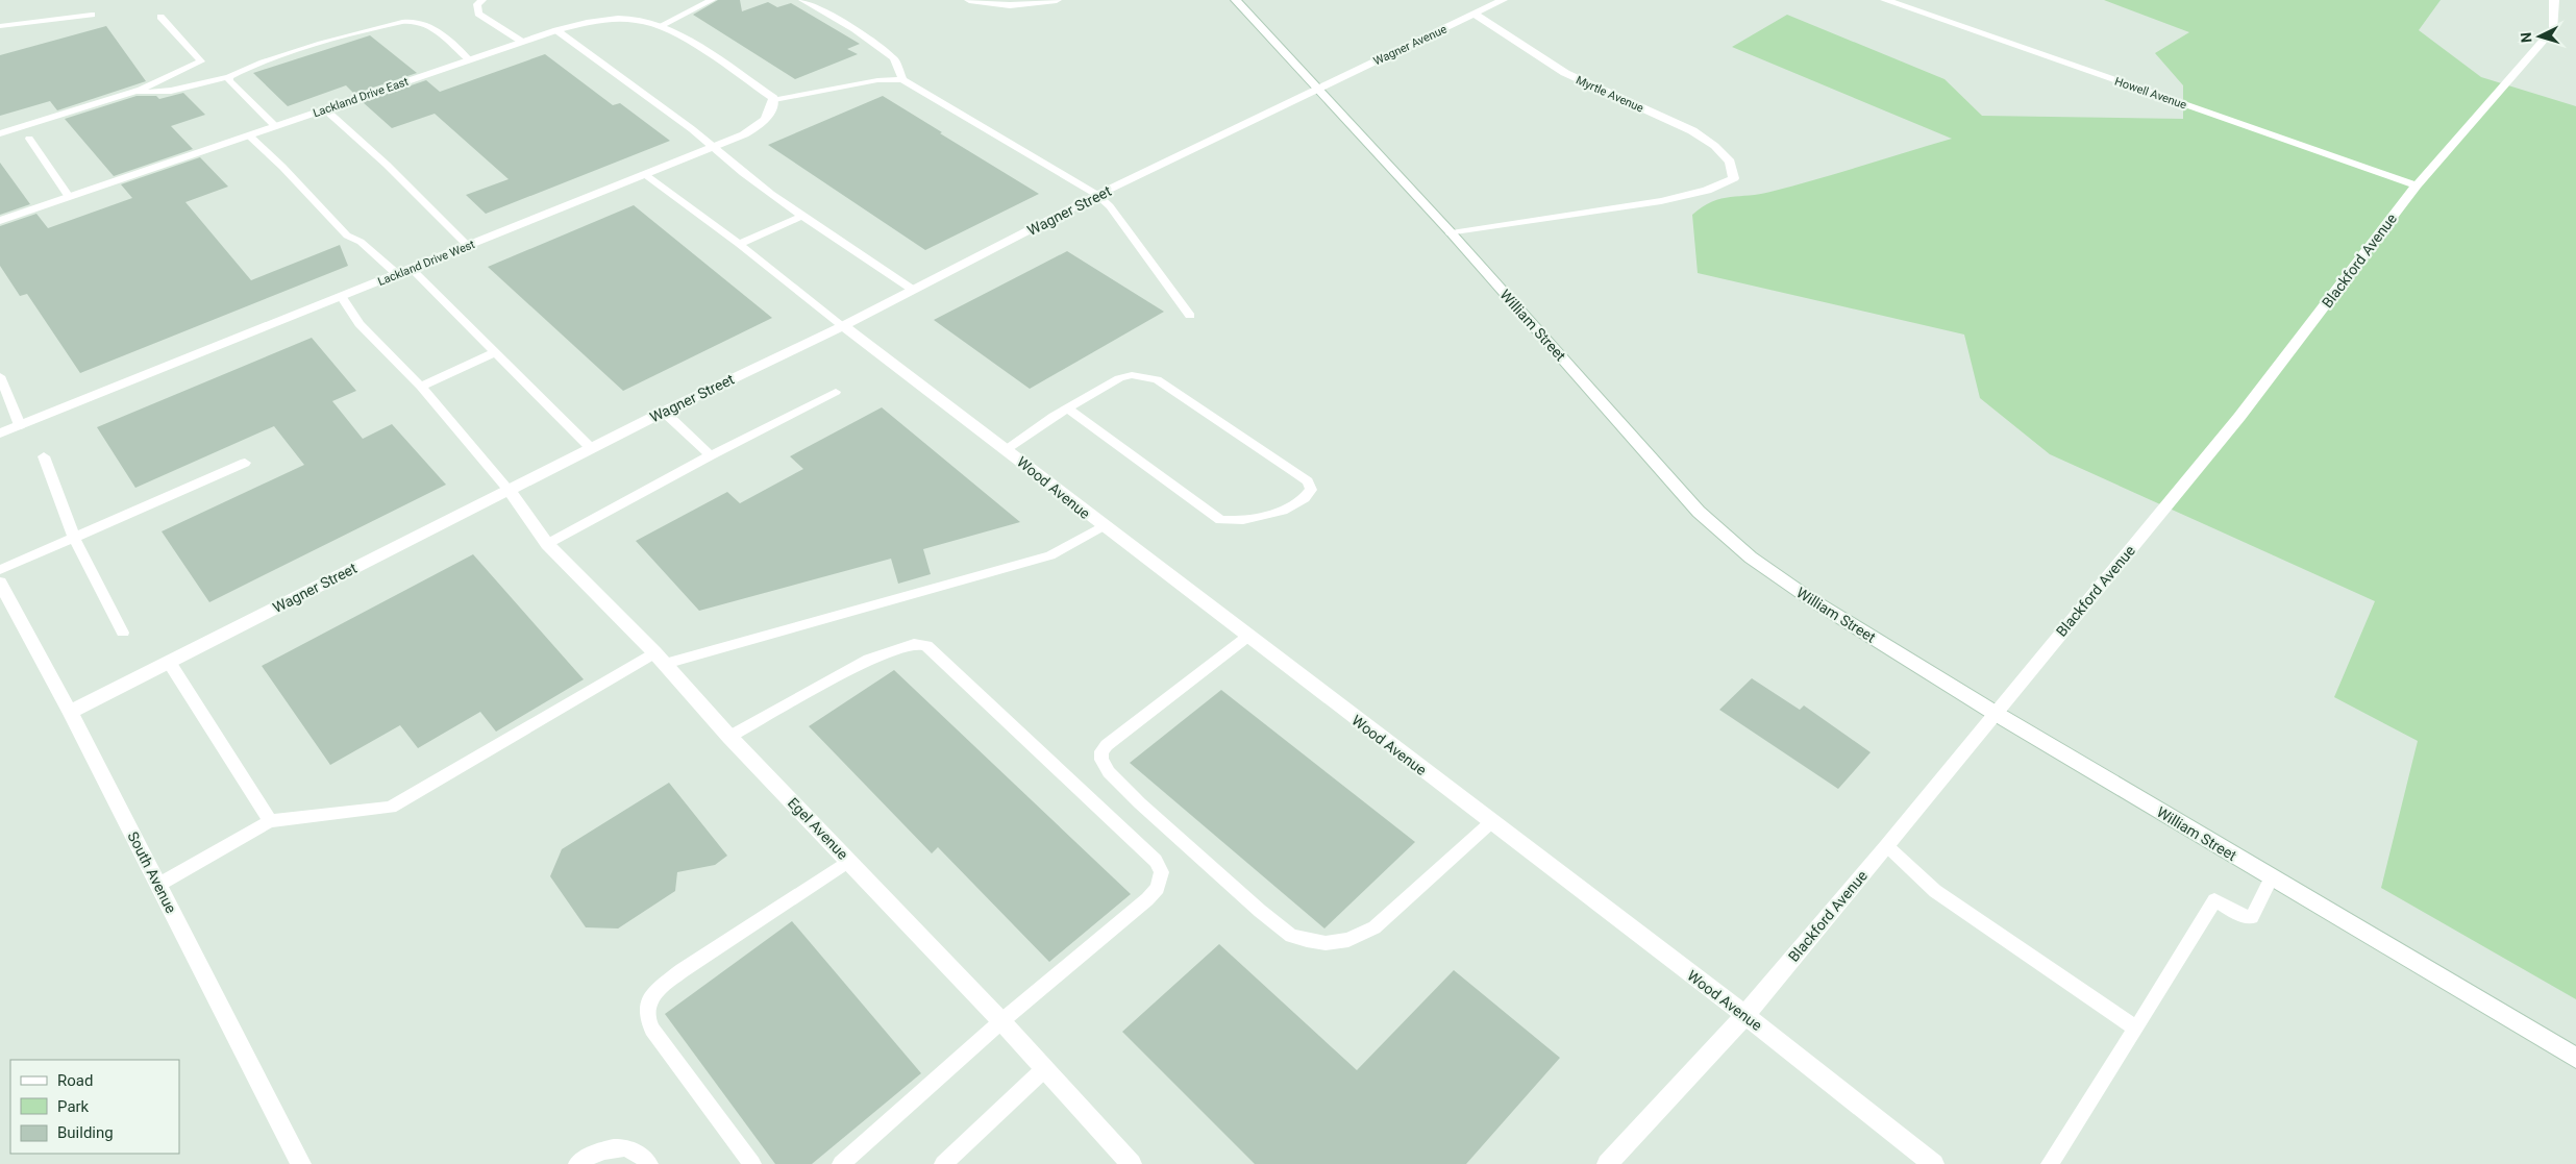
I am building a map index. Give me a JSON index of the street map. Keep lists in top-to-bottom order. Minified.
{"streets":{"street":["Wagner Avenue","Howell Avenue","Myrtle Avenue","Lackland Drive East","Wagner Street","Blackford Avenue","Lackland Drive West","William Street","Wood Avenue","Egel Avenue","South Avenue"]},"crossings":[["Wagner Avenue","Myrtle Avenue"],["Wagner Avenue","Wagner Street"],["Wagner Avenue","William Street"],["Howell Avenue","Blackford Avenue"],["Myrtle Avenue","William Street"],["Lackland Drive East","Lackland Drive West"],["Wagner Street","William Street"],["Wagner Street","Wood Avenue"],["Wagner Street","Egel Avenue"],["Wagner Street","South Avenue"],["Blackford Avenue","William Street"],["Blackford Avenue","Wood Avenue"]],"legend":["Road","Park","Building"],"north":"left"}
